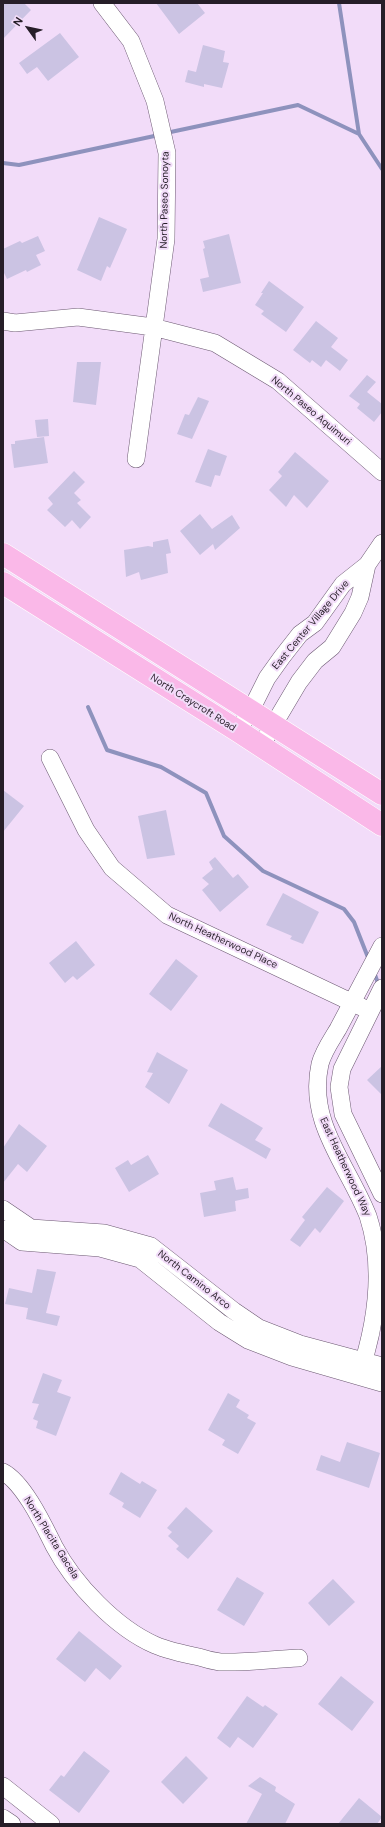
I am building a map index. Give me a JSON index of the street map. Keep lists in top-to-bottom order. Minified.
{"streets":{"main road":["North Craycroft Road"],"street":["North Paseo Sonoyta","North Paseo Aquimuri","East Center Village Drive","North Heatherwood Place","East Heatherwood Way","North Camino Arco","North Placita Gacela"]},"crossings":[["North Paseo Sonoyta","North Paseo Aquimuri"],["East Center Village Drive","North Craycroft Road"],["North Heatherwood Place","East Heatherwood Way"],["East Heatherwood Way","North Camino Arco"]],"north":"top left"}
